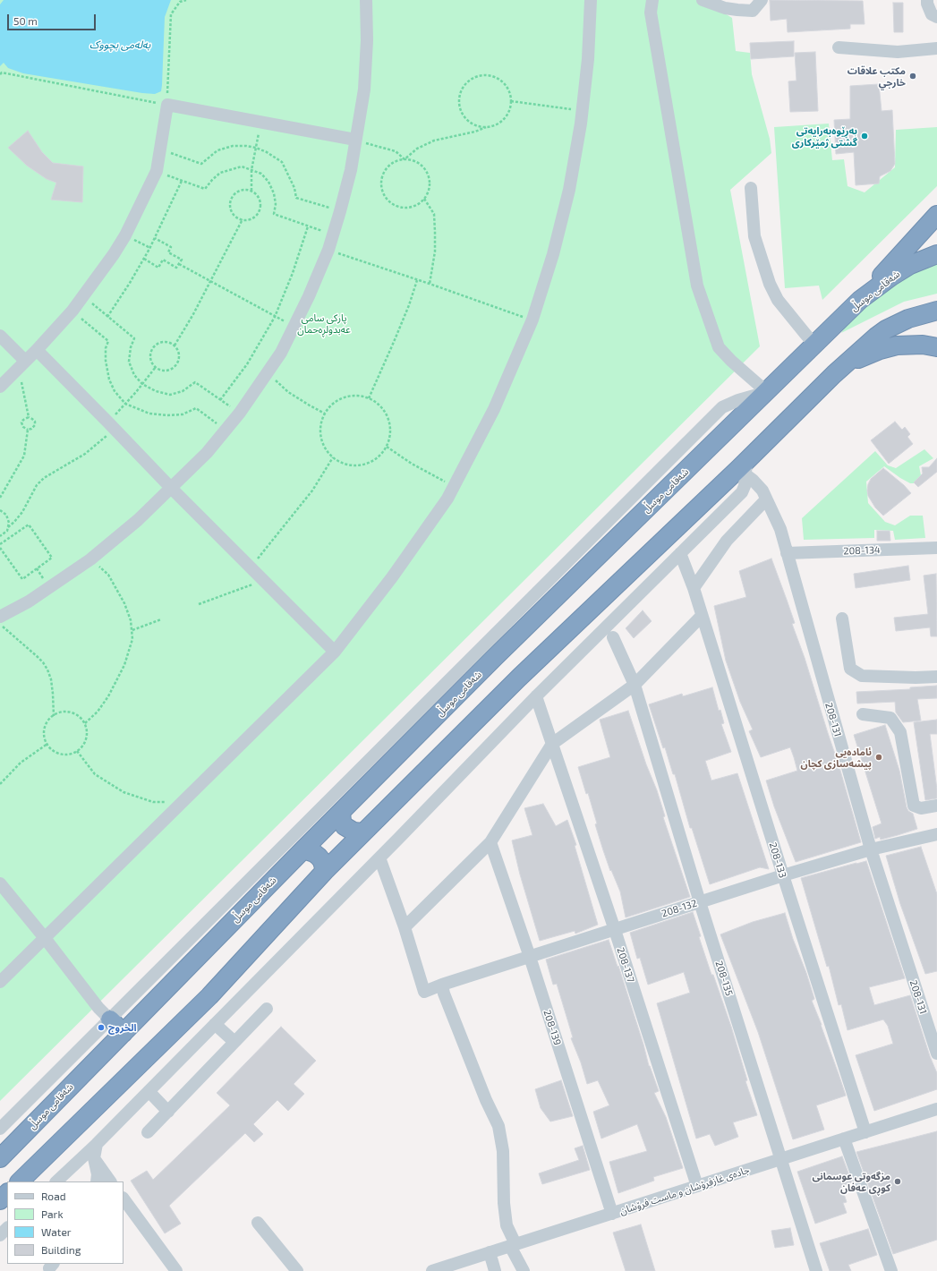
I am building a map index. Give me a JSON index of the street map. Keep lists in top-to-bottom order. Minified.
{"streets":{"highway":["شەقامی موسڵ"],"street":["208-134","208-131","208-133","208-132","208-137","208-135","208-139","جاده‌ی غازفرۆشان و ماست فرۆشان"]},"crossings":[["208-134","208-131"],["208-131","208-132"],["208-133","208-132"],["208-133","جاده‌ی غازفرۆشان و ماست فرۆشان"],["208-132","208-137"],["208-132","208-135"],["208-132","208-139"],["208-137","جاده‌ی غازفرۆشان و ماست فرۆشان"],["208-135","جاده‌ی غازفرۆشان و ماست فرۆشان"],["208-139","جاده‌ی غازفرۆشان و ماست فرۆشان"]],"water":["بەلەمی بچووک"],"parks":["پارکی سامی عەبدولڕەحمان"],"places":["مكتب علاقات خارجي","بەڕێوەبەرایەتی گشتی ژمێركاری","ئامادەیی پیشەسازی کچان","الخروج","مزگەوتی عوسمانی کوڕی عەفان"],"legend":["Road","Park","Water","Building"],"scale_bar":"50 m"}
